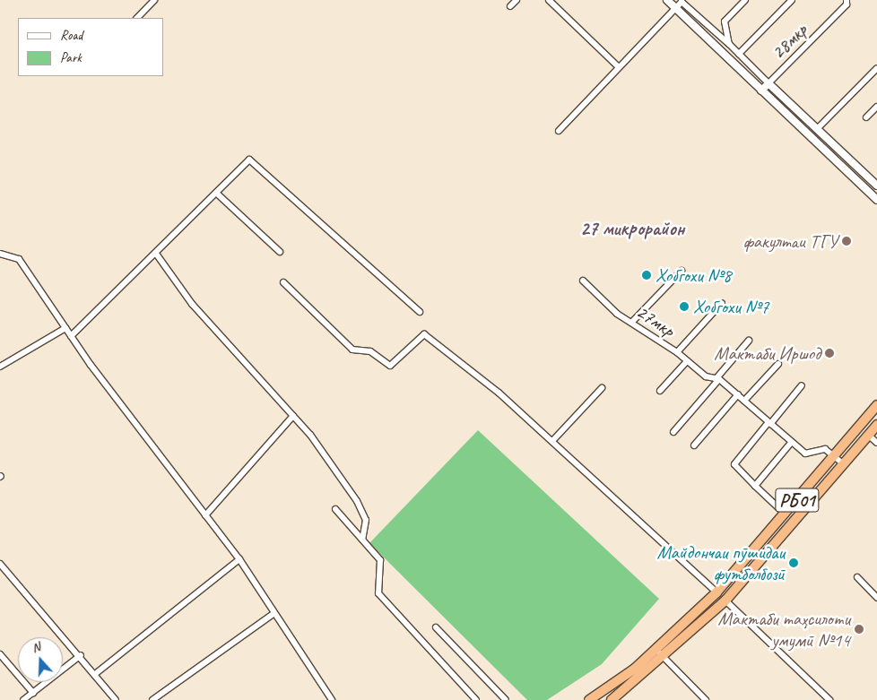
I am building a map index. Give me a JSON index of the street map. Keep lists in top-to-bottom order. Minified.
{"streets":{"highway":["РБ01"],"street":["28мкр","27мкр"]},"crossings":[["27мкр","РБ01"]],"districts":["27 микрорайон"],"places":["факултаи ТГУ","Хобгохи №8","Хобгохи №7","Мактаби Иршод","Майдончаи пӯшидаи футболбозӣ","Мактаби таҳсилоти умумӣ №14"],"legend":["Road","Park"],"north":"top"}
